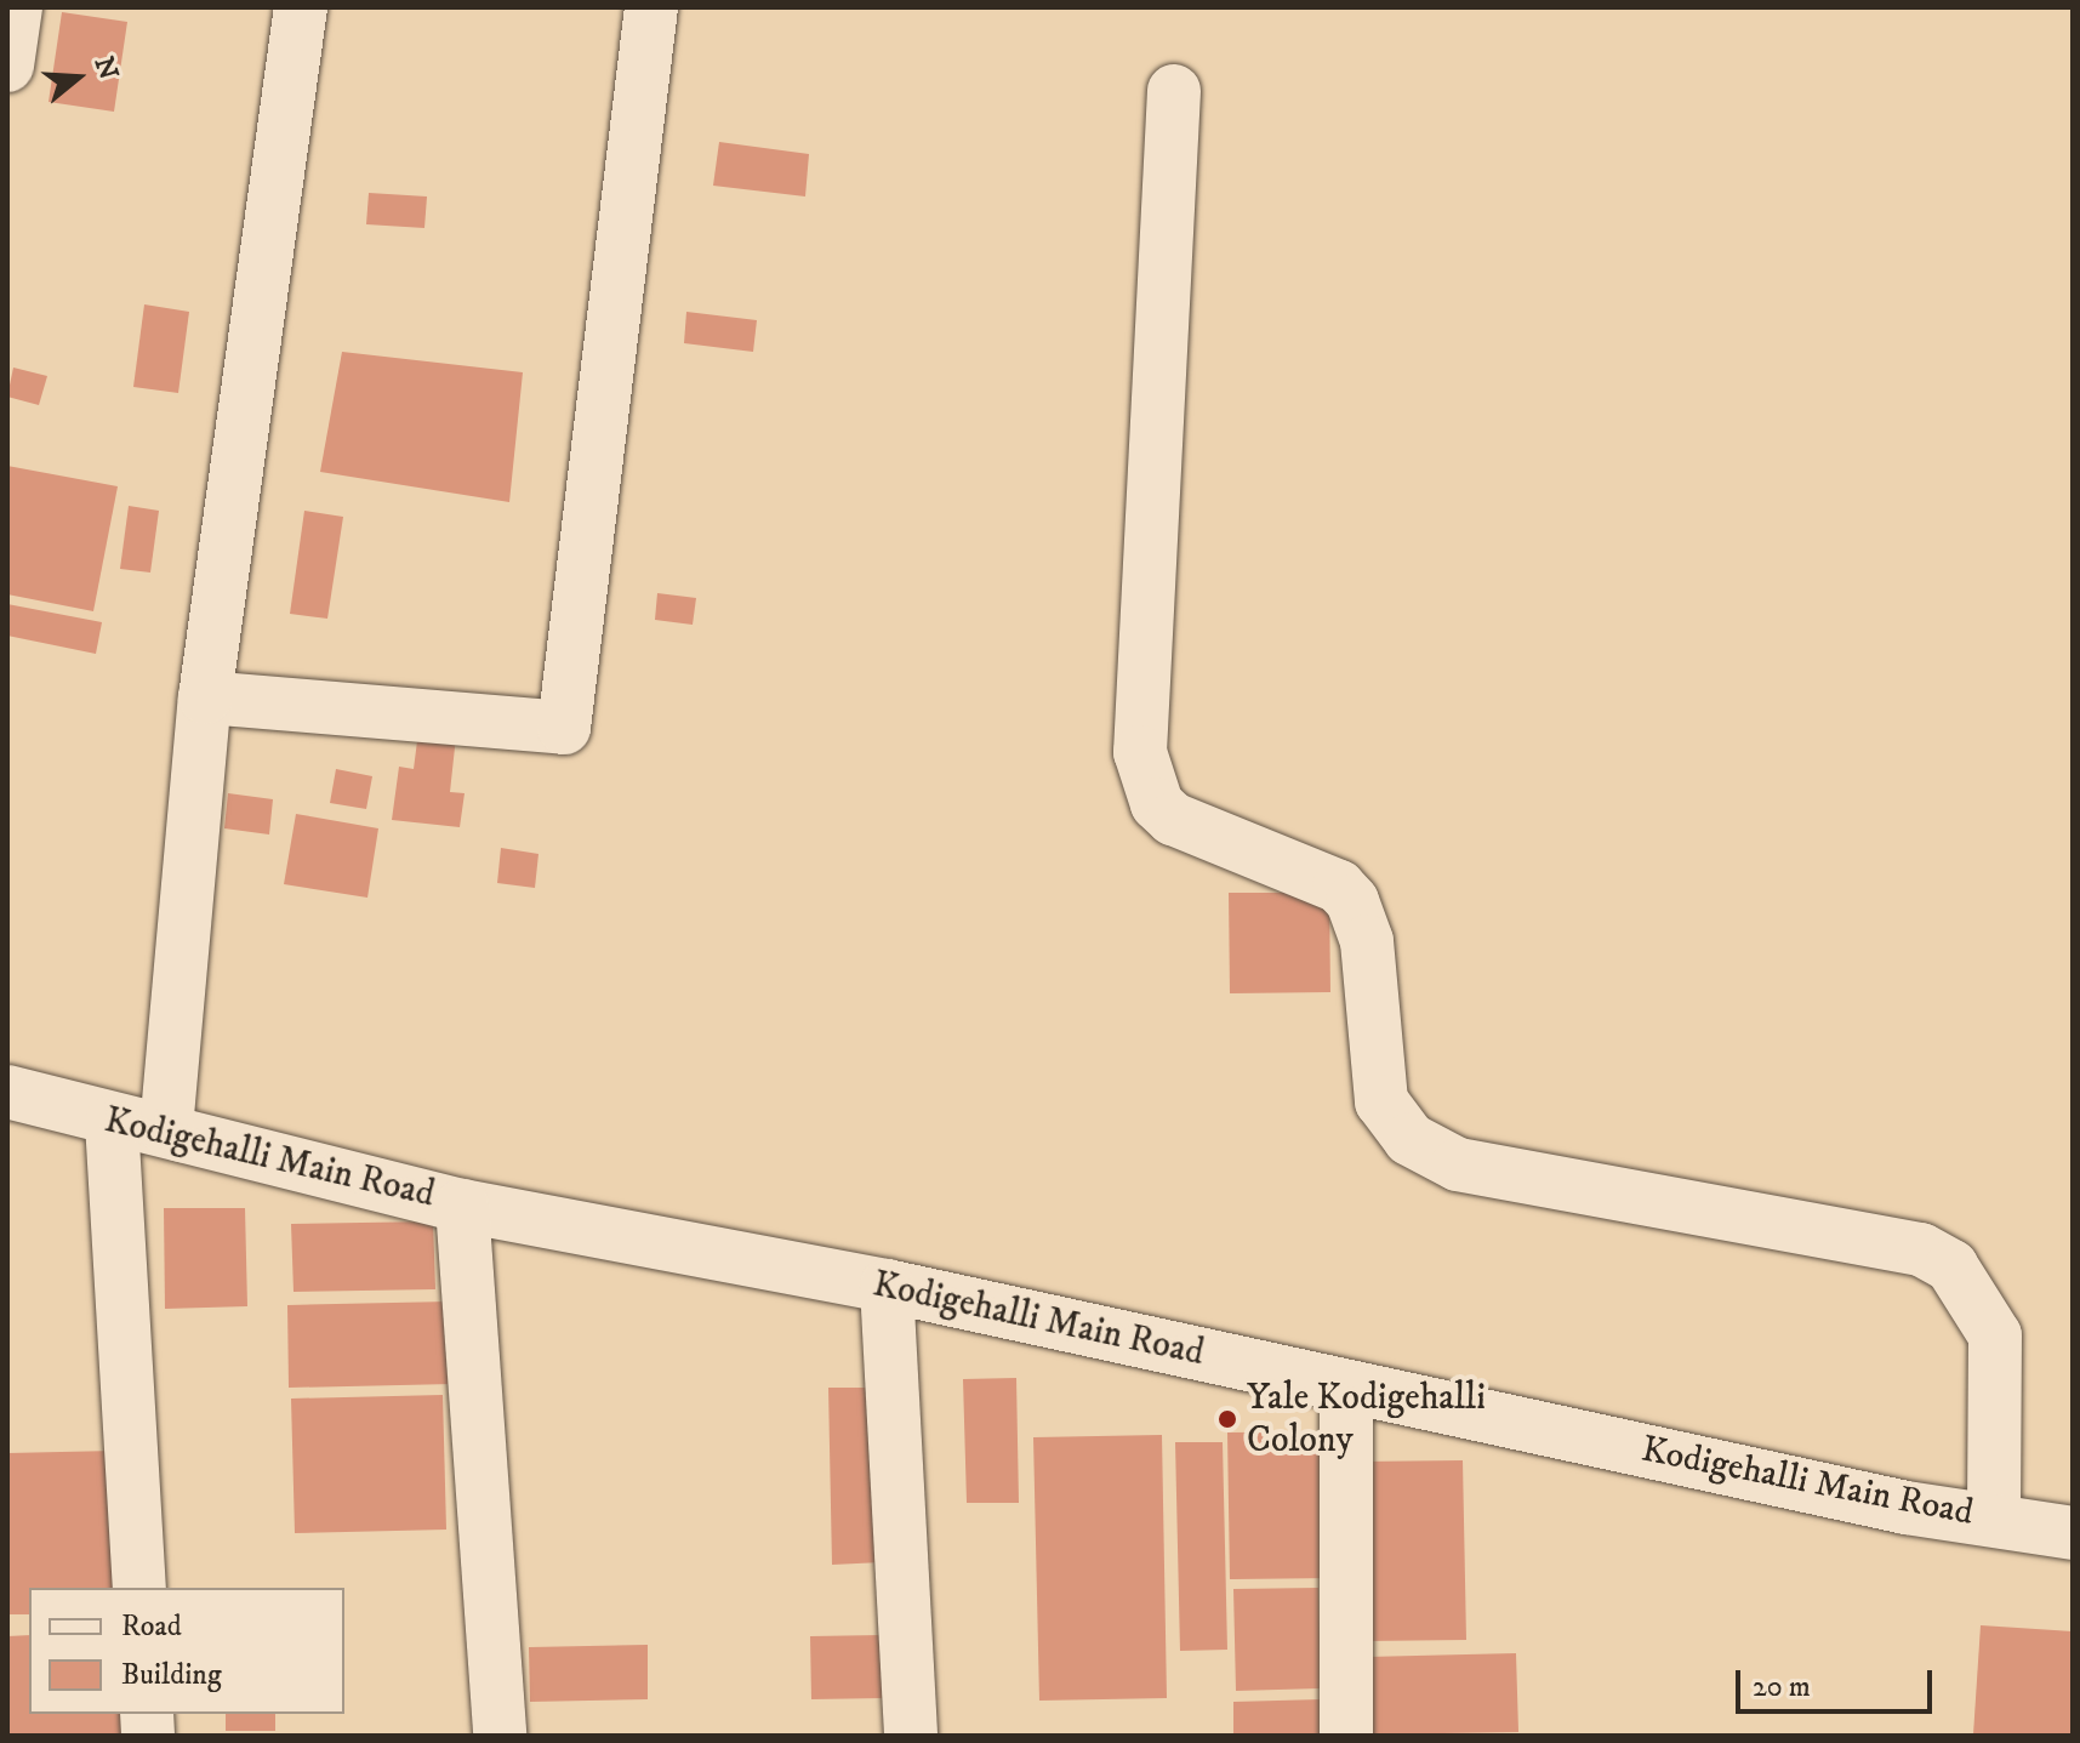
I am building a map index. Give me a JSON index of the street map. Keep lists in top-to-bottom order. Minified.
{"streets":{"street":["Kodigehalli Main Road"]},"places":["Yale Kodigehalli Colony"],"legend":["Road","Building"],"scale_bar":"20 m","north":"right"}
